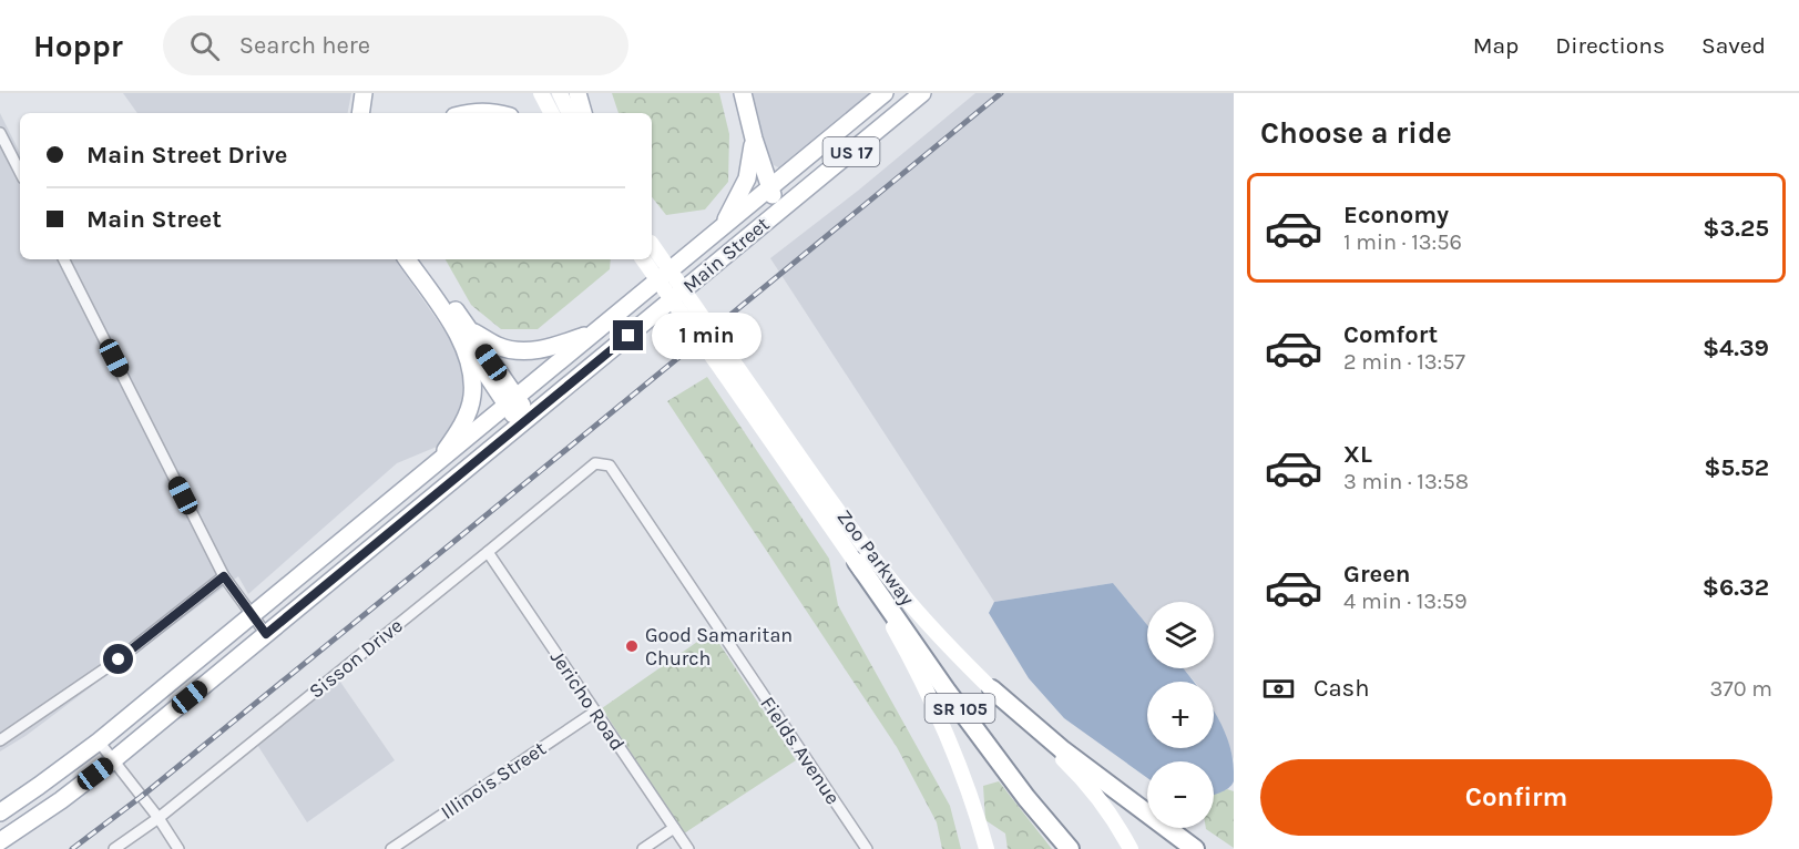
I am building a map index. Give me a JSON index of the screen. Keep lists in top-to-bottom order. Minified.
{"streets":{"highway":["SR 105"],"main road":["US 17","Main Street","Zoo Parkway"],"street":["Sisson Drive","Jericho Road","Fields Avenue","Illinois Street"]},"crossings":[["Zoo Parkway","SR 105"],["Sisson Drive","Jericho Road"],["Sisson Drive","Fields Avenue"],["Jericho Road","Illinois Street"]],"places":["Good Samaritan Church"],"page":{"header":"Hoppr","search":"Search here","nav":["Map","Directions","Saved"],"heading":"Choose a ride","banner":["Main Street Drive","Main Street"],"list":[{"name":"Economy","note":"1 min · 13:56","value":"$3.25"},{"name":"Comfort","note":"2 min · 13:57","value":"$4.39"},{"name":"XL","note":"3 min · 13:58","value":"$5.52"},{"name":"Green","note":"4 min · 13:59","value":"$6.32"}],"bubble":"1 min","map_buttons":["+","−"],"pay":["Cash","370 m"],"buttons":"Confirm"}}
